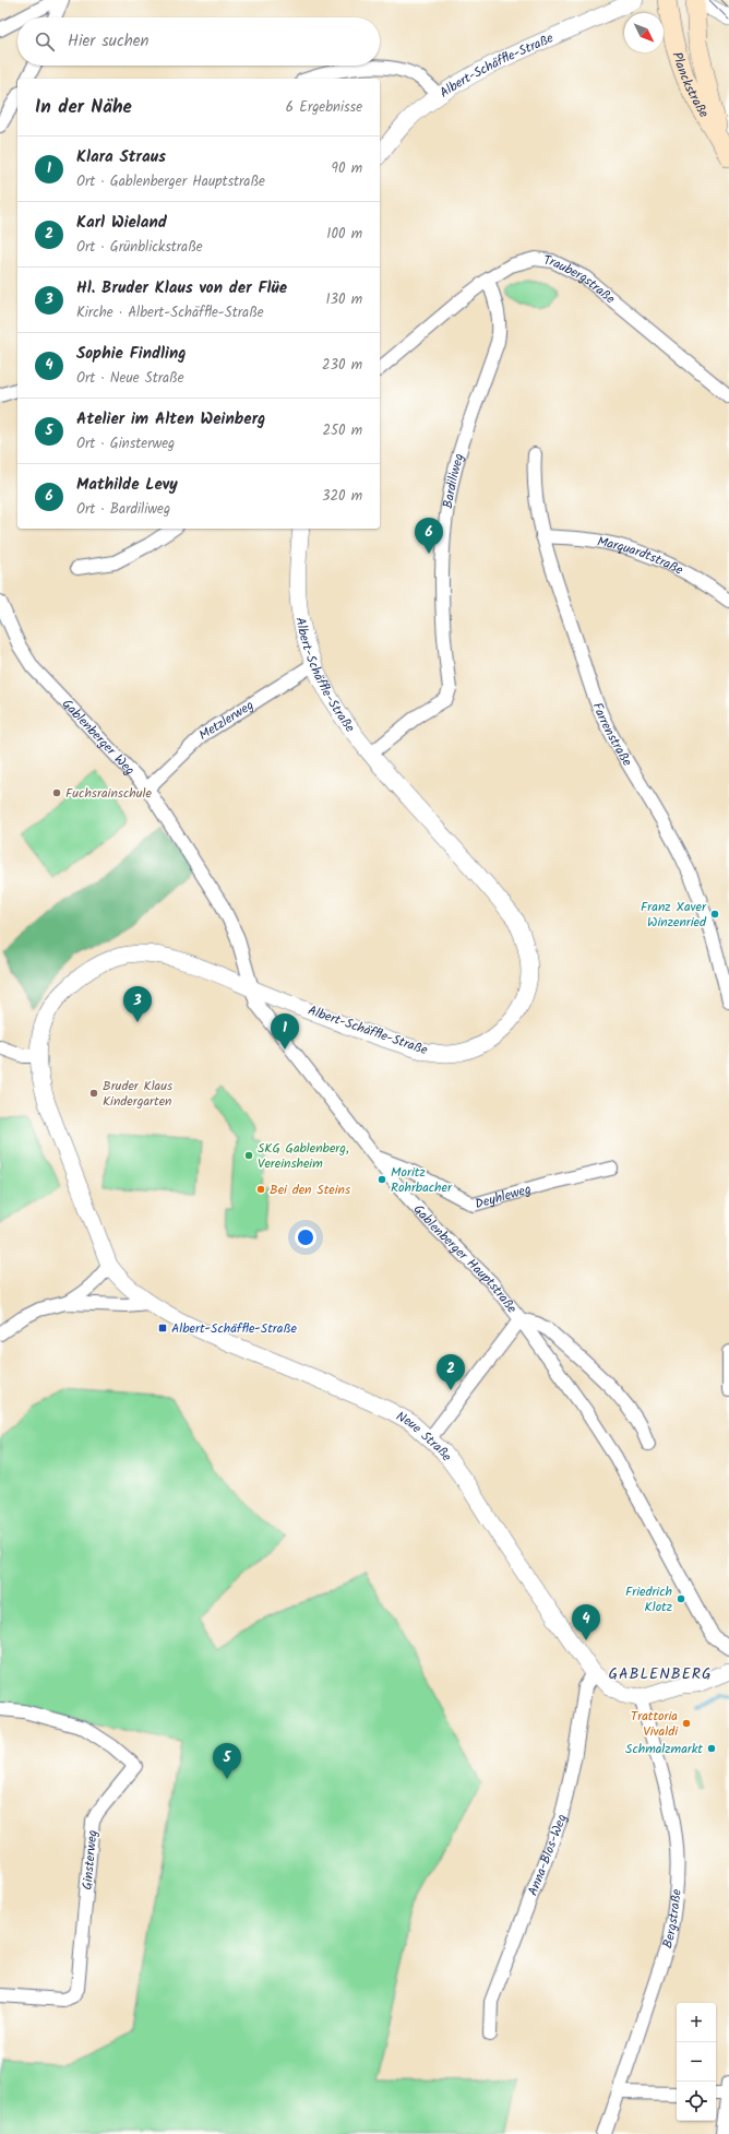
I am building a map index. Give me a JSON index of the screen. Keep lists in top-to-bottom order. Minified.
{"streets":{"main road":["Planckstraße"],"street":["Albert-Schäffle-Straße","Traubergstraße","Bardiliweg","Marquardtstraße","Metzlerweg","Farrenstraße","Gablenberger Weg","Deyhleweg","Gablenberger Hauptstraße","Neue Straße","Anna-Blos-Weg","Ginsterweg","Bergstraße"]},"crossings":[["Albert-Schäffle-Straße","Bardiliweg"],["Albert-Schäffle-Straße","Metzlerweg"],["Albert-Schäffle-Straße","Gablenberger Weg"],["Albert-Schäffle-Straße","Gablenberger Hauptstraße"],["Albert-Schäffle-Straße","Neue Straße"],["Traubergstraße","Bardiliweg"],["Marquardtstraße","Farrenstraße"],["Metzlerweg","Gablenberger Weg"],["Gablenberger Weg","Gablenberger Hauptstraße"],["Deyhleweg","Gablenberger Hauptstraße"],["Neue Straße","Anna-Blos-Weg"],["Neue Straße","Bergstraße"]],"districts":["GABLENBERG"],"places":{"other":["Fuchsrainschule","Franz Xaver Winzenried","Bruder Klaus Kindergarten","SKG Gablenberg, Vereinsheim","Moritz Rohrbacher","Bei den Steins","Friedrich Klotz","Trattoria Vivaldi","Schmalzmarkt"],"transit":["Albert-Schäffle-Straße"]},"north":"bottom right","page":{"search":"Hier suchen","heading":["In der Nähe","6 Ergebnisse"],"list":[{"mark":"1","name":"Klara Straus","note":"Ort · Gablenberger Hauptstraße","value":"90 m"},{"mark":"2","name":"Karl Wieland","note":"Ort · Grünblickstraße","value":"100 m"},{"mark":"3","name":"Hl. Bruder Klaus von der Flüe","note":"Kirche · Albert-Schäffle-Straße","value":"130 m"},{"mark":"4","name":"Sophie Findling","note":"Ort · Neue Straße","value":"230 m"},{"mark":"5","name":"Atelier im Alten Weinberg","note":"Ort · Ginsterweg","value":"250 m"},{"mark":"6","name":"Mathilde Levy","note":"Ort · Bardiliweg","value":"320 m"}],"pins":["6","3","1","2","4","5"],"map_buttons":["+","−"]}}
